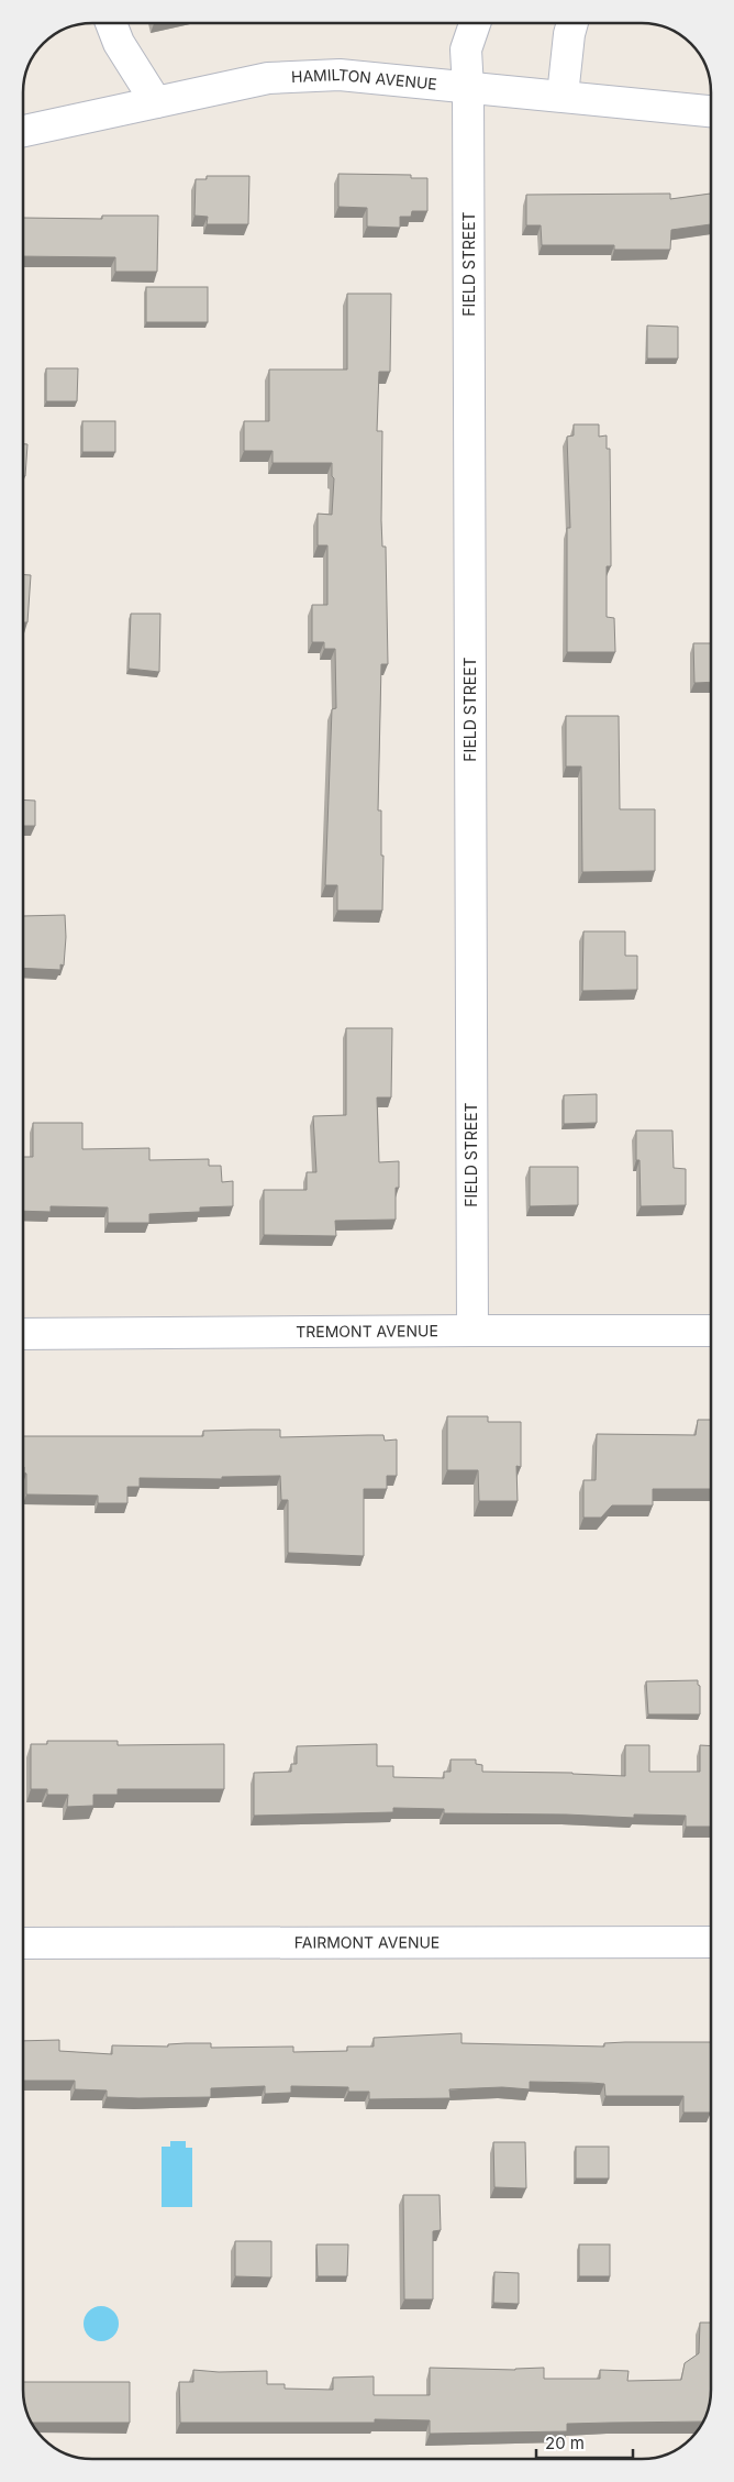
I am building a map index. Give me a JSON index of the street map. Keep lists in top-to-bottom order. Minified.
{"streets":{"street":["HAMILTON AVENUE","FIELD STREET","TREMONT AVENUE","FAIRMONT AVENUE"]},"crossings":[["HAMILTON AVENUE","FIELD STREET"],["FIELD STREET","TREMONT AVENUE"]],"scale_bar":"20 m"}
